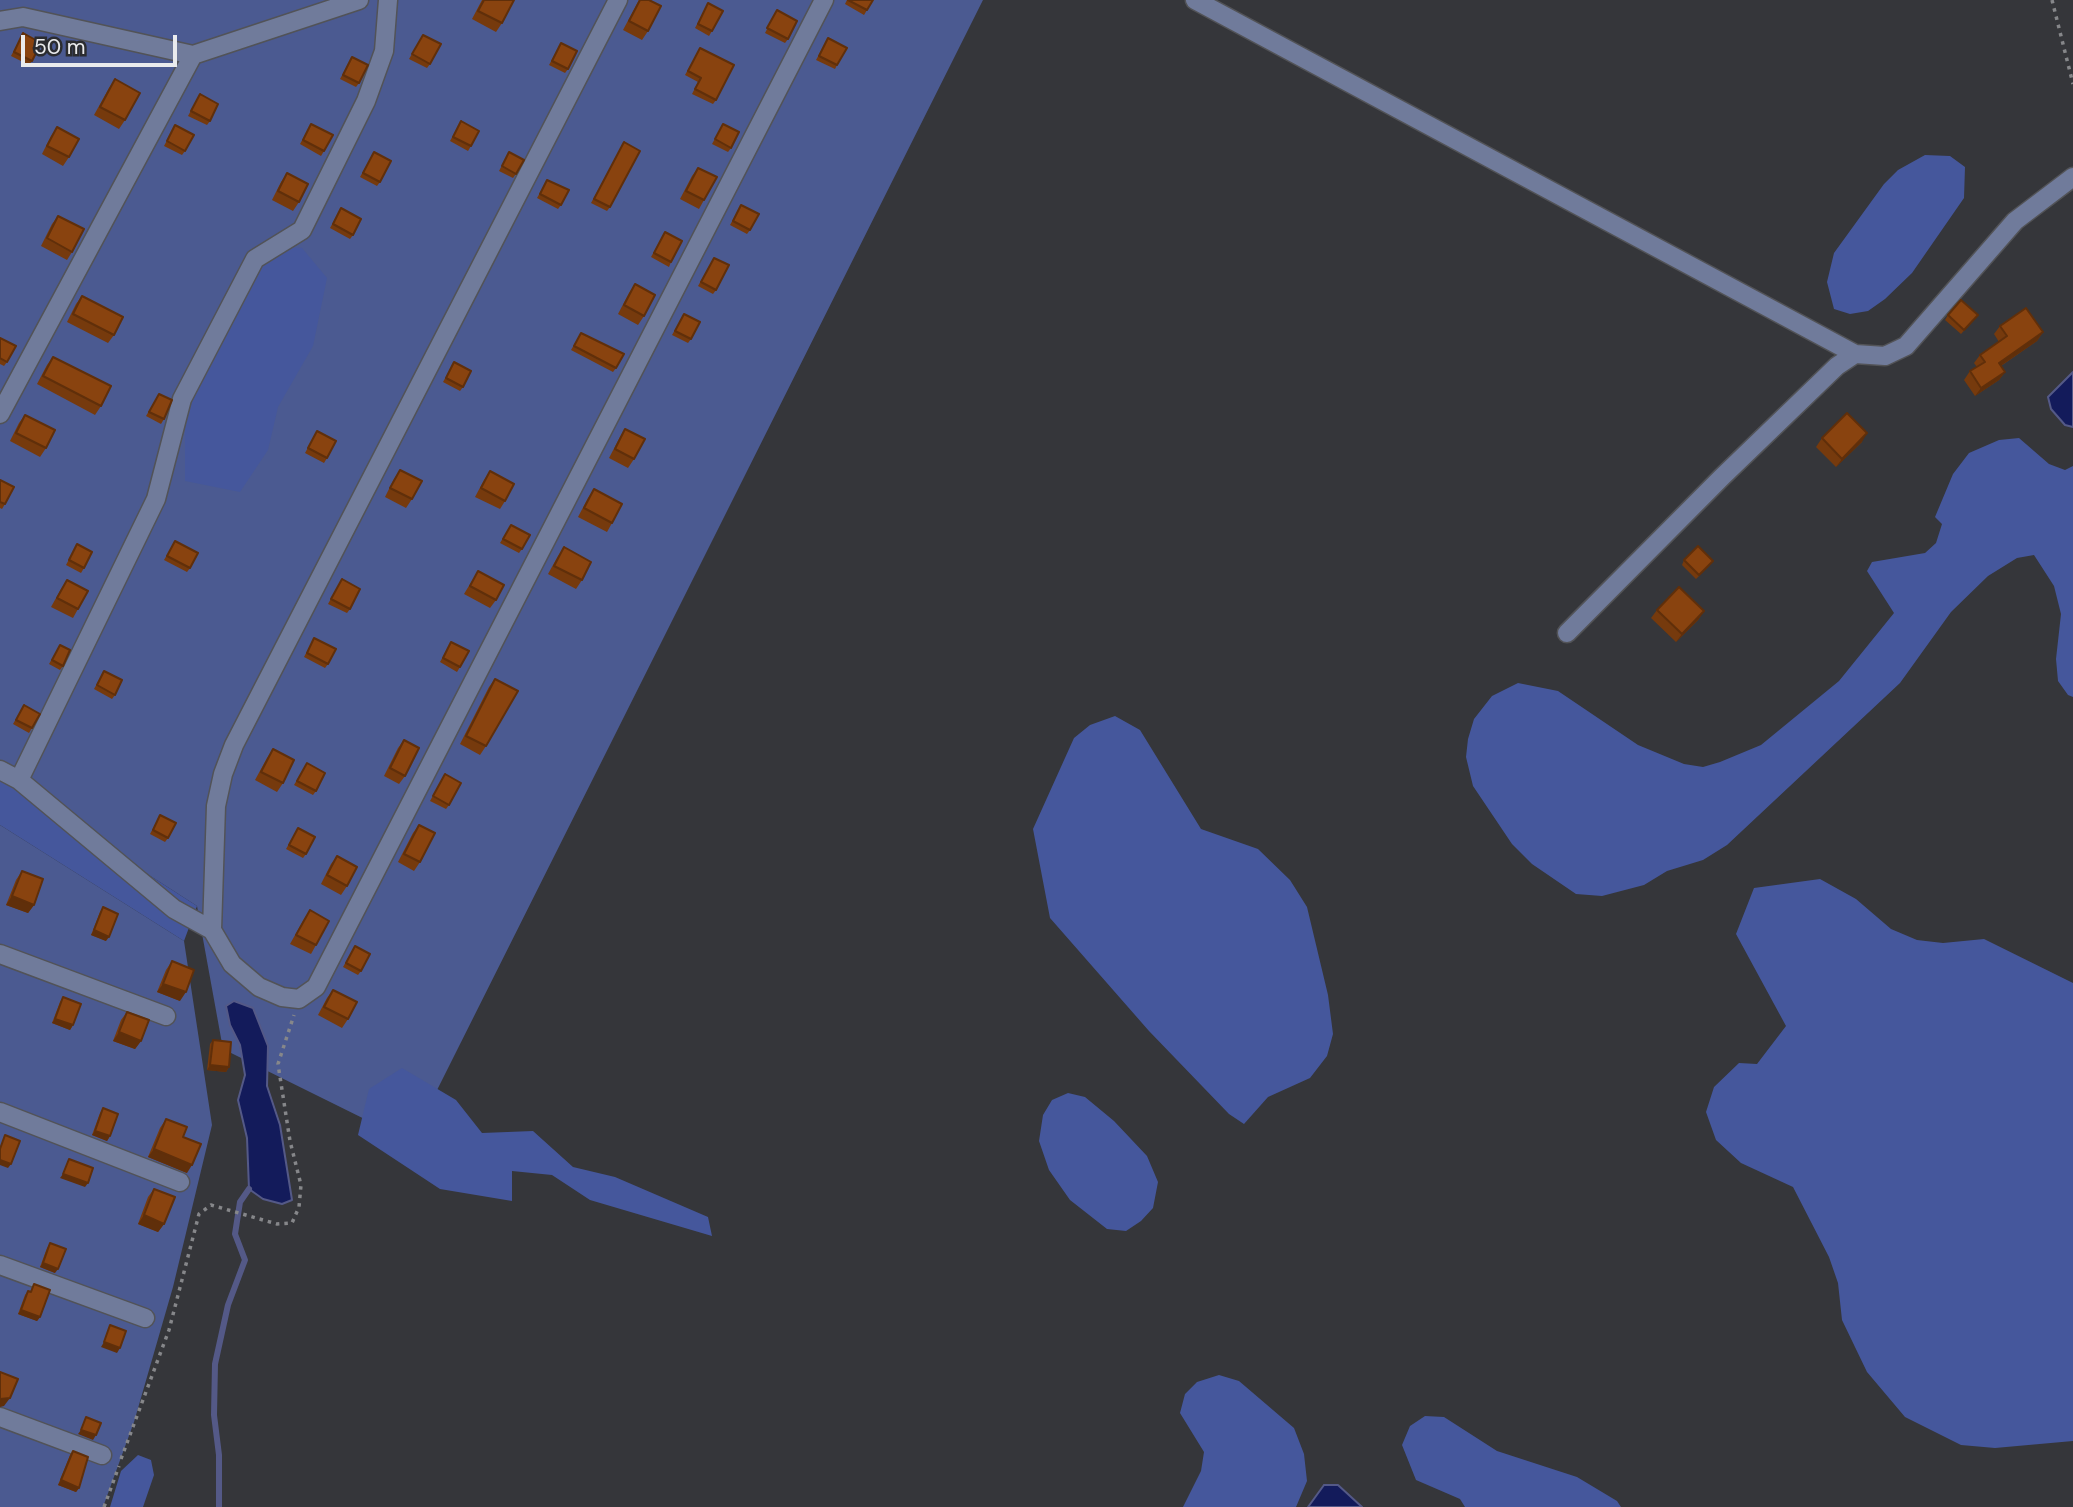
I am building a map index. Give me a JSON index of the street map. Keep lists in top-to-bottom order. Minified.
{"scale_bar":"50 m"}
